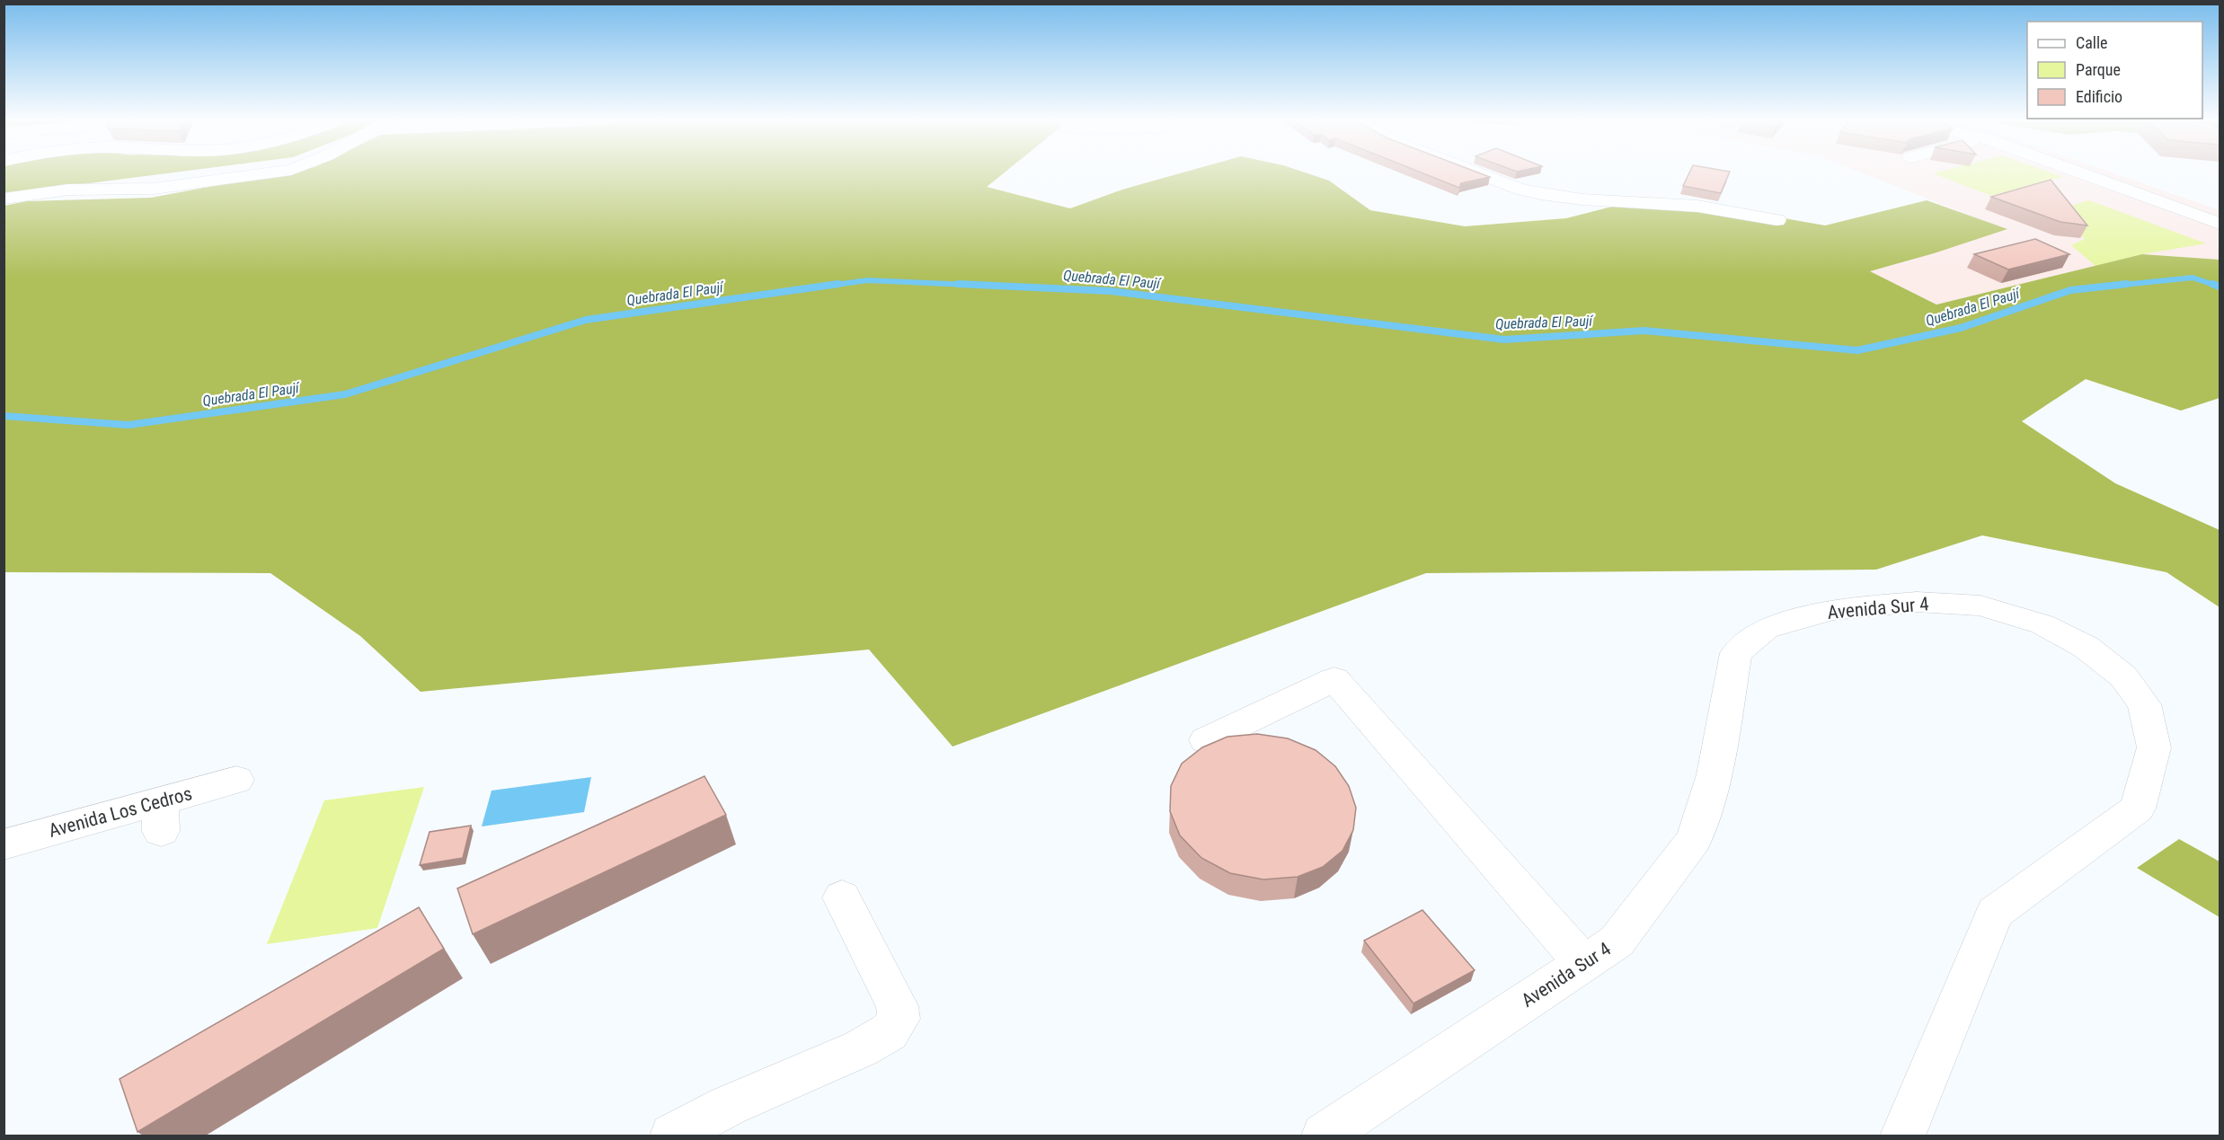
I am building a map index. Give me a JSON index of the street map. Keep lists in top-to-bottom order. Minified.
{"streets":{"street":["Avenida Sur 4","Avenida Los Cedros"]},"water":["Quebrada El Paují"],"legend":["Calle","Parque","Edificio"]}
